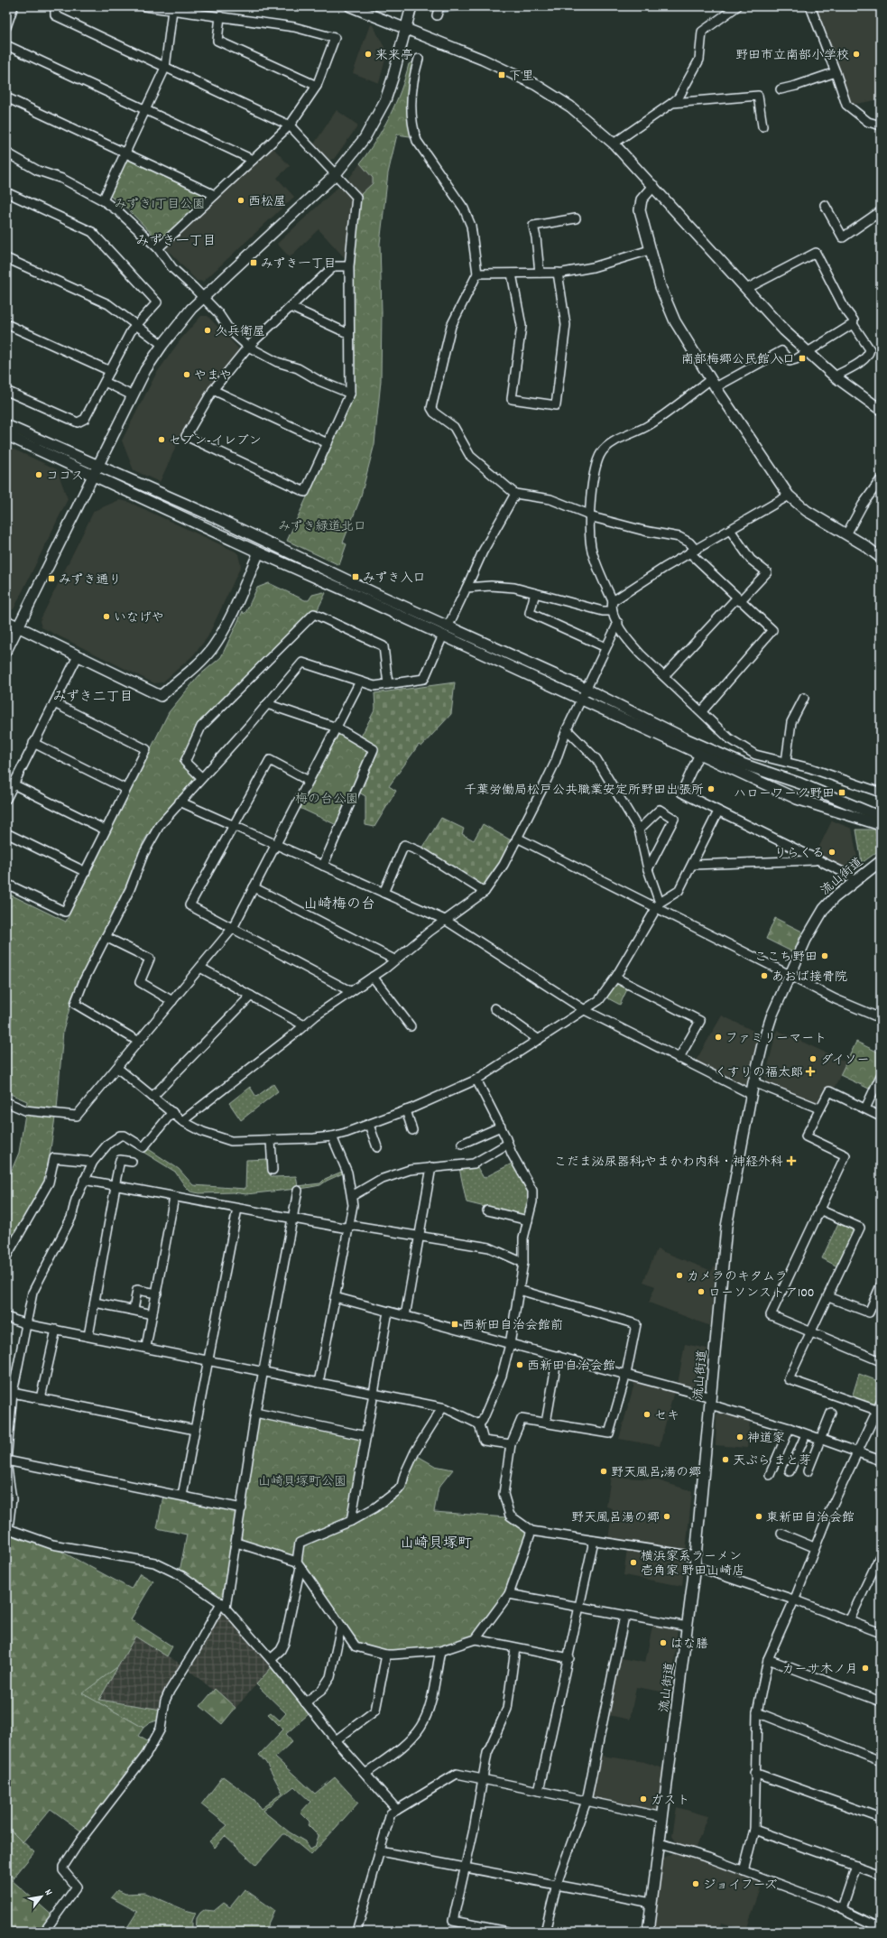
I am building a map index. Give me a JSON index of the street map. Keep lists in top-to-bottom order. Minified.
{"streets":{"street":["流山街道"]},"districts":["みずき一丁目","みずき二丁目","山崎梅の台","山崎貝塚町"],"parks":["みずき1丁目公園","みずき緑道北口","梅の台公園","山崎貝塚町公園"],"places":{"other":["来来亭","野田市立南部小学校","西松屋","久兵衛屋","やまや","セブン-イレブン","ココス","いなげや","千葉労働局松戸公共職業安定所野田出張所","りらくる","ここち野田","あおば接骨院","ファミリーマート","ダイソー","カメラのキタムラ","ローソンストア100","西新田自治会館","セキ","神道家","天ぷら まと芽","野天風呂;湯の郷","野天風呂湯の郷","東新田自治会館","横浜家系ラーメン 壱角家 野田山崎店","はな膳","カーサ木ノ月","ガスト","ジョイフーズ"],"transit":["下里","みずき一丁目","南部梅郷公民館入口","みずき入口","みずき通り","ハローワーク野田","西新田自治会館前"],"health":["くすりの福太郎","こだま泌尿器科;やまかわ内科・神経外科"]},"north":"top right"}
